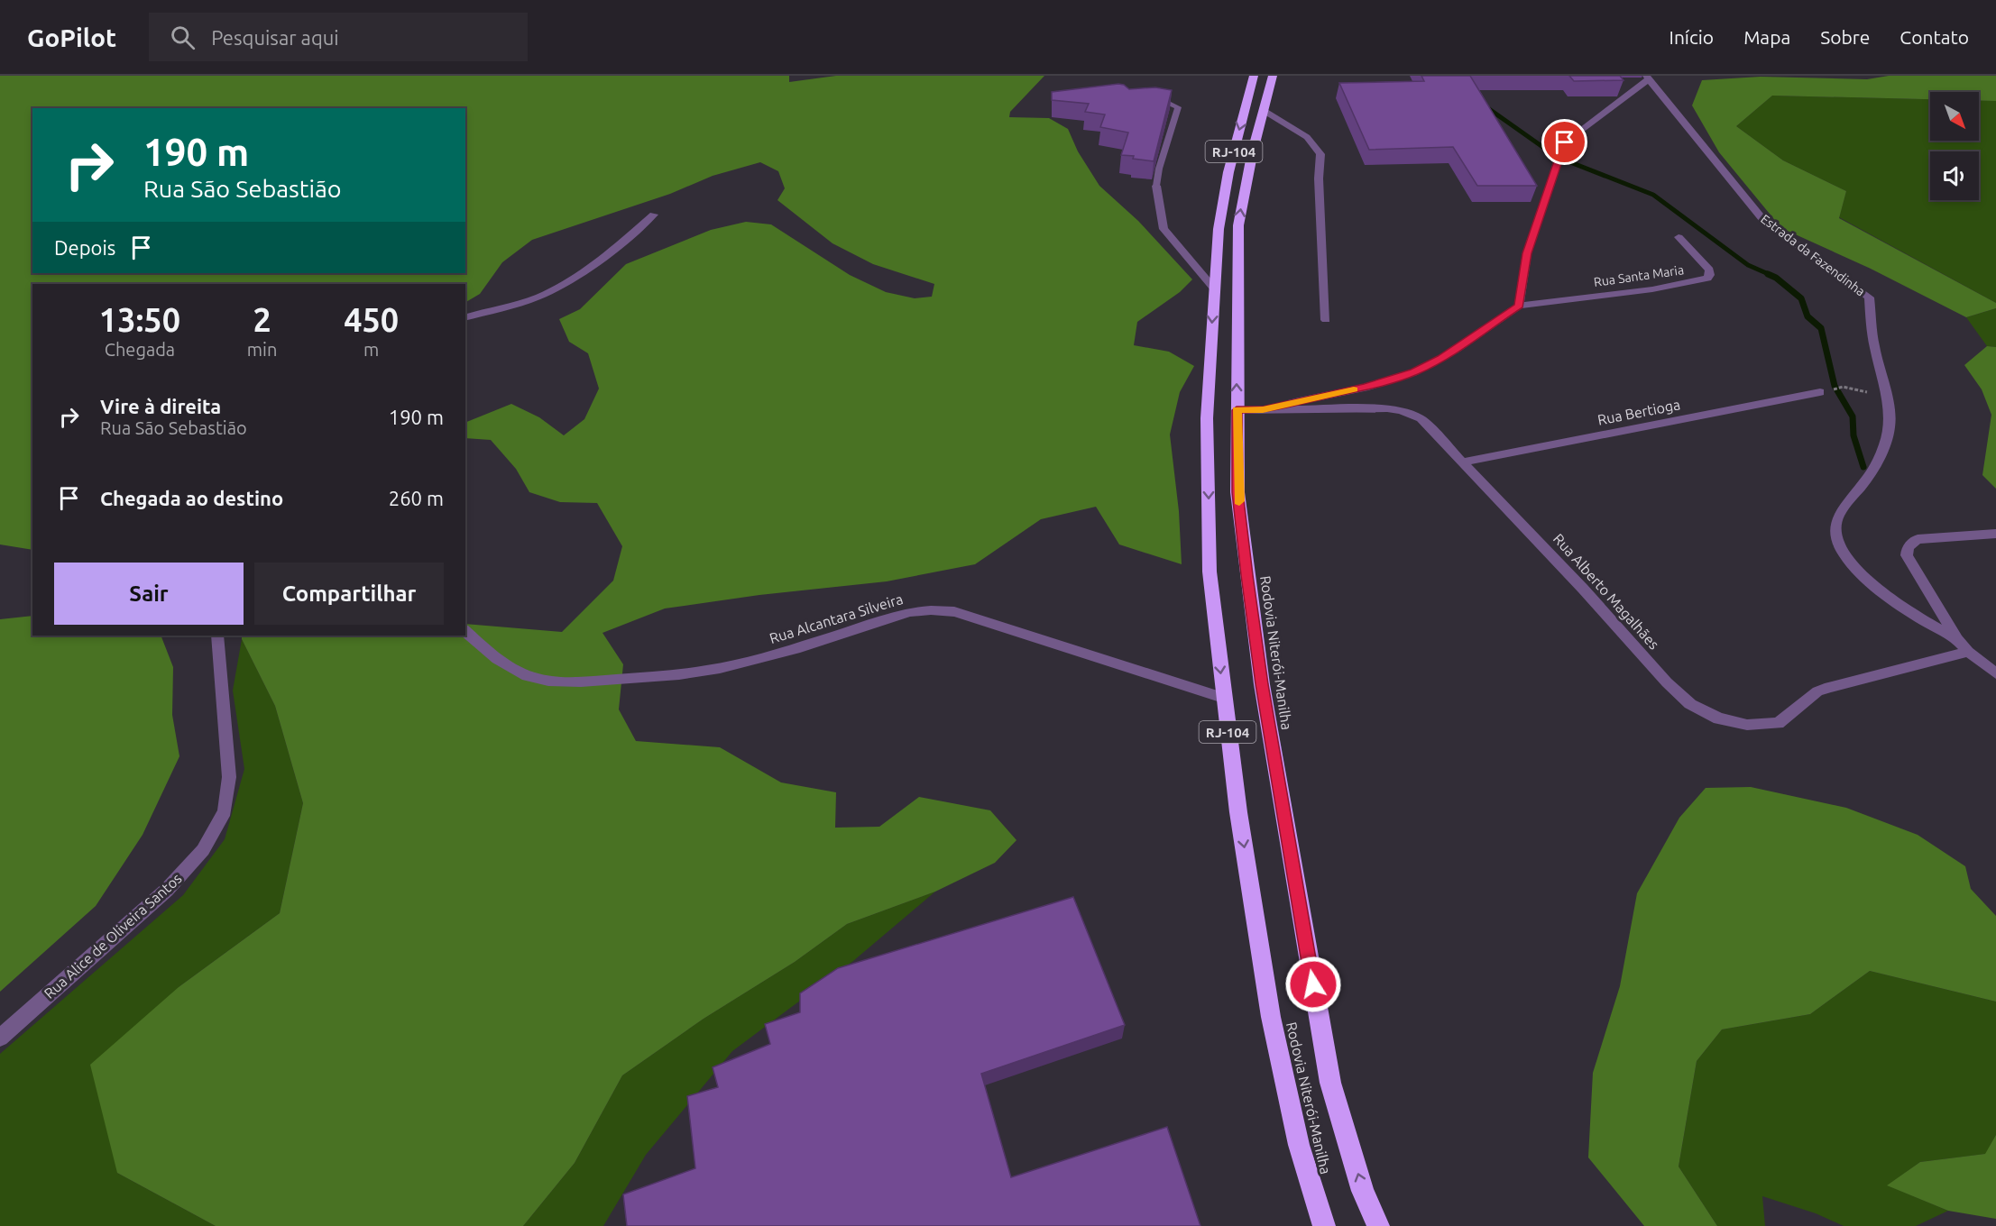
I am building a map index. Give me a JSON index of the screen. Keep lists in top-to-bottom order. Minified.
{"streets":{"highway":["RJ-104","Rodovia Niterói-Manilha"],"street":["Estrada da Fazendinha","Rua Santa Maria","Rua Bertioga","Rua Alberto Magalhães","Rua Alcantara Silveira","Rua Alice de Oliveira Santos"]},"crossings":[["Rua Bertioga","Rua Alberto Magalhães"],["Rua Alberto Magalhães","Rodovia Niterói-Manilha"],["Rua Alcantara Silveira","Rodovia Niterói-Manilha"]],"north":"bottom right","page":{"header":"GoPilot","search":"Pesquisar aqui","nav":["Início","Mapa","Sobre","Contato"],"turn":["190 m","Rua São Sebastião"],"then":"Depois","eta":["13:50","Chegada","2","min","450","m"],"list":[{"name":"Vire à direita","note":"Rua São Sebastião","value":"190 m"},{"name":"Chegada ao destino","value":"260 m"}],"buttons":["Sair","Compartilhar"]}}
